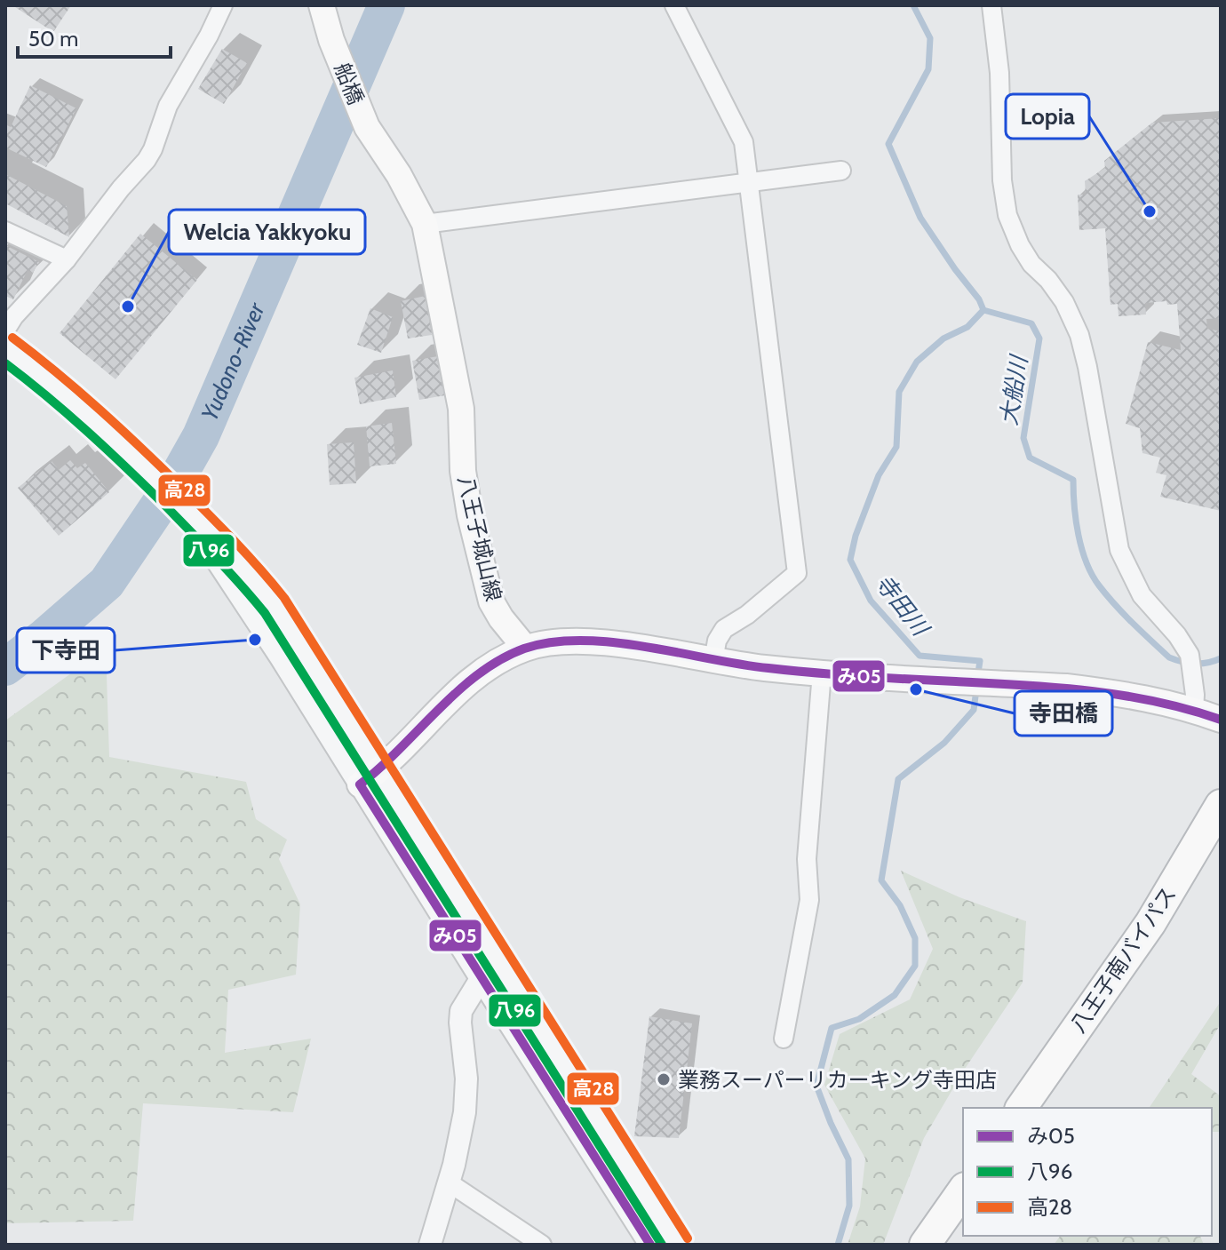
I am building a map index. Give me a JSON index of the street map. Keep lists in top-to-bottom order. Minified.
{"streets":{"highway":["八王子南バイパス"],"main road":["船橋","八王子城山線"]},"crossings":[["船橋","八王子城山線"]],"water":["Yudono-River","大船川","寺田川"],"places":["Lopia","Welcia Yakkyoku","下寺田","寺田橋","業務スーパーリカーキング寺田店"],"lines":["transit line 高28","transit line 八96","transit line み05"],"legend":["み05","八96","高28"],"scale_bar":"50 m"}
